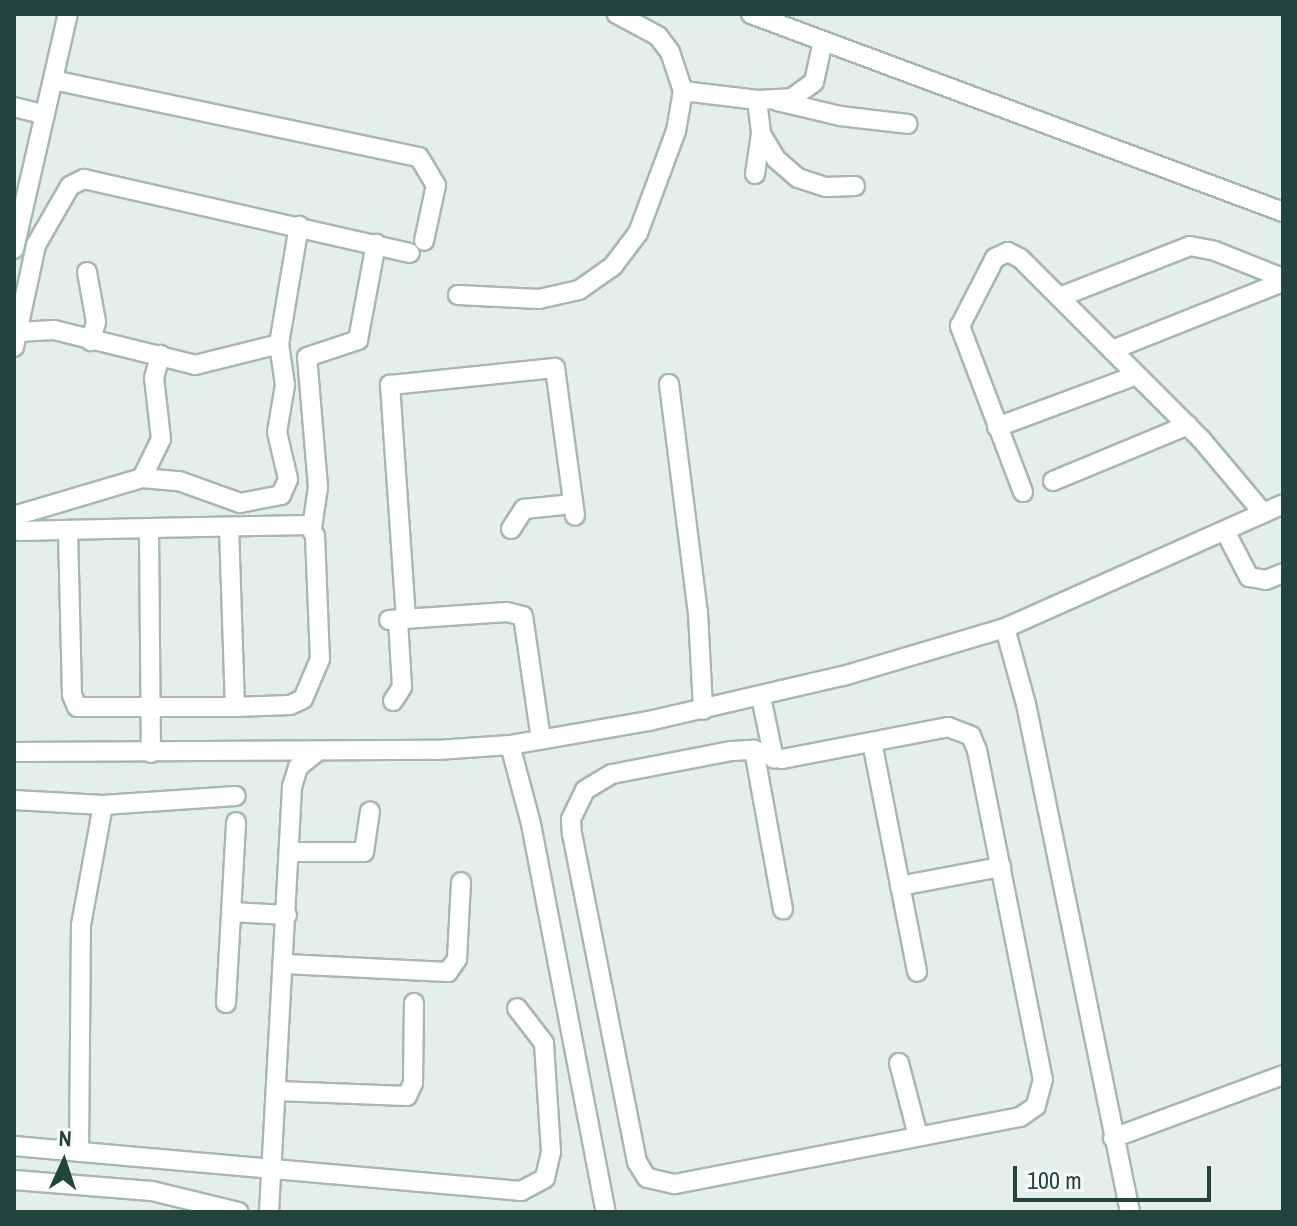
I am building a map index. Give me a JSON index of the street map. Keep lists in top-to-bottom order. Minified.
{"scale_bar":"100 m","north":"top"}
